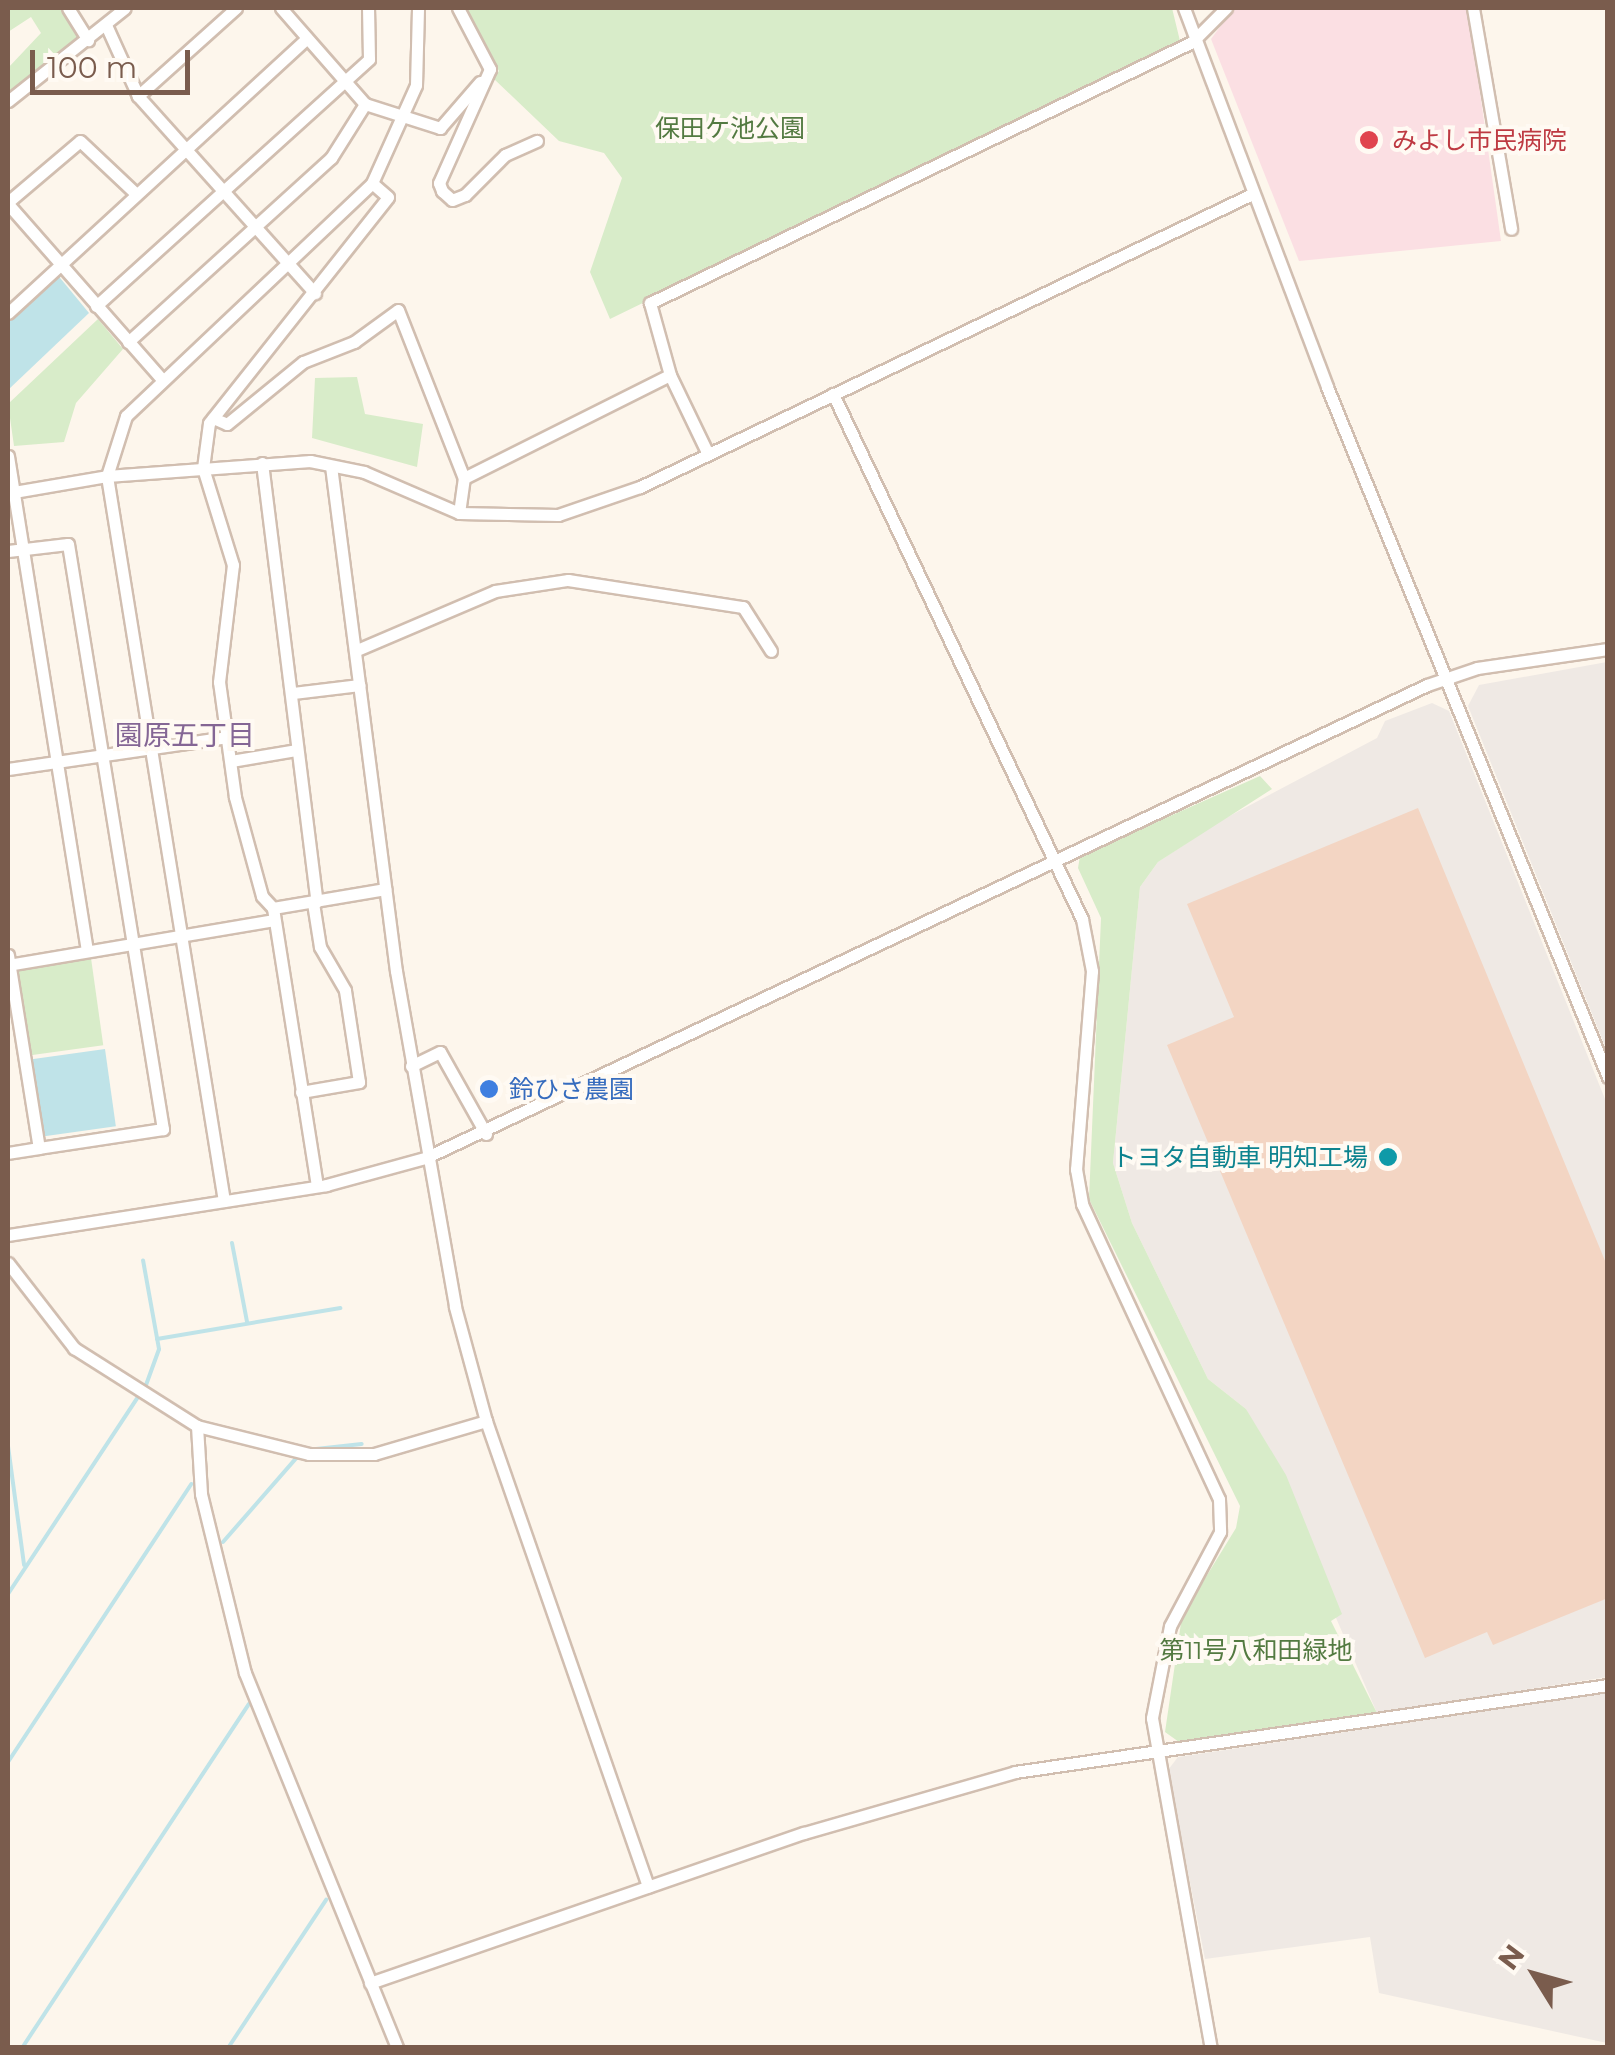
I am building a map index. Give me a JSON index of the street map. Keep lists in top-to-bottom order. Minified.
{"districts":["園原五丁目"],"parks":["保田ケ池公園","第11号八和田緑地"],"places":["みよし市民病院","鈴ひさ農園","トヨタ自動車 明知工場"],"scale_bar":"100 m","north":"top left"}
